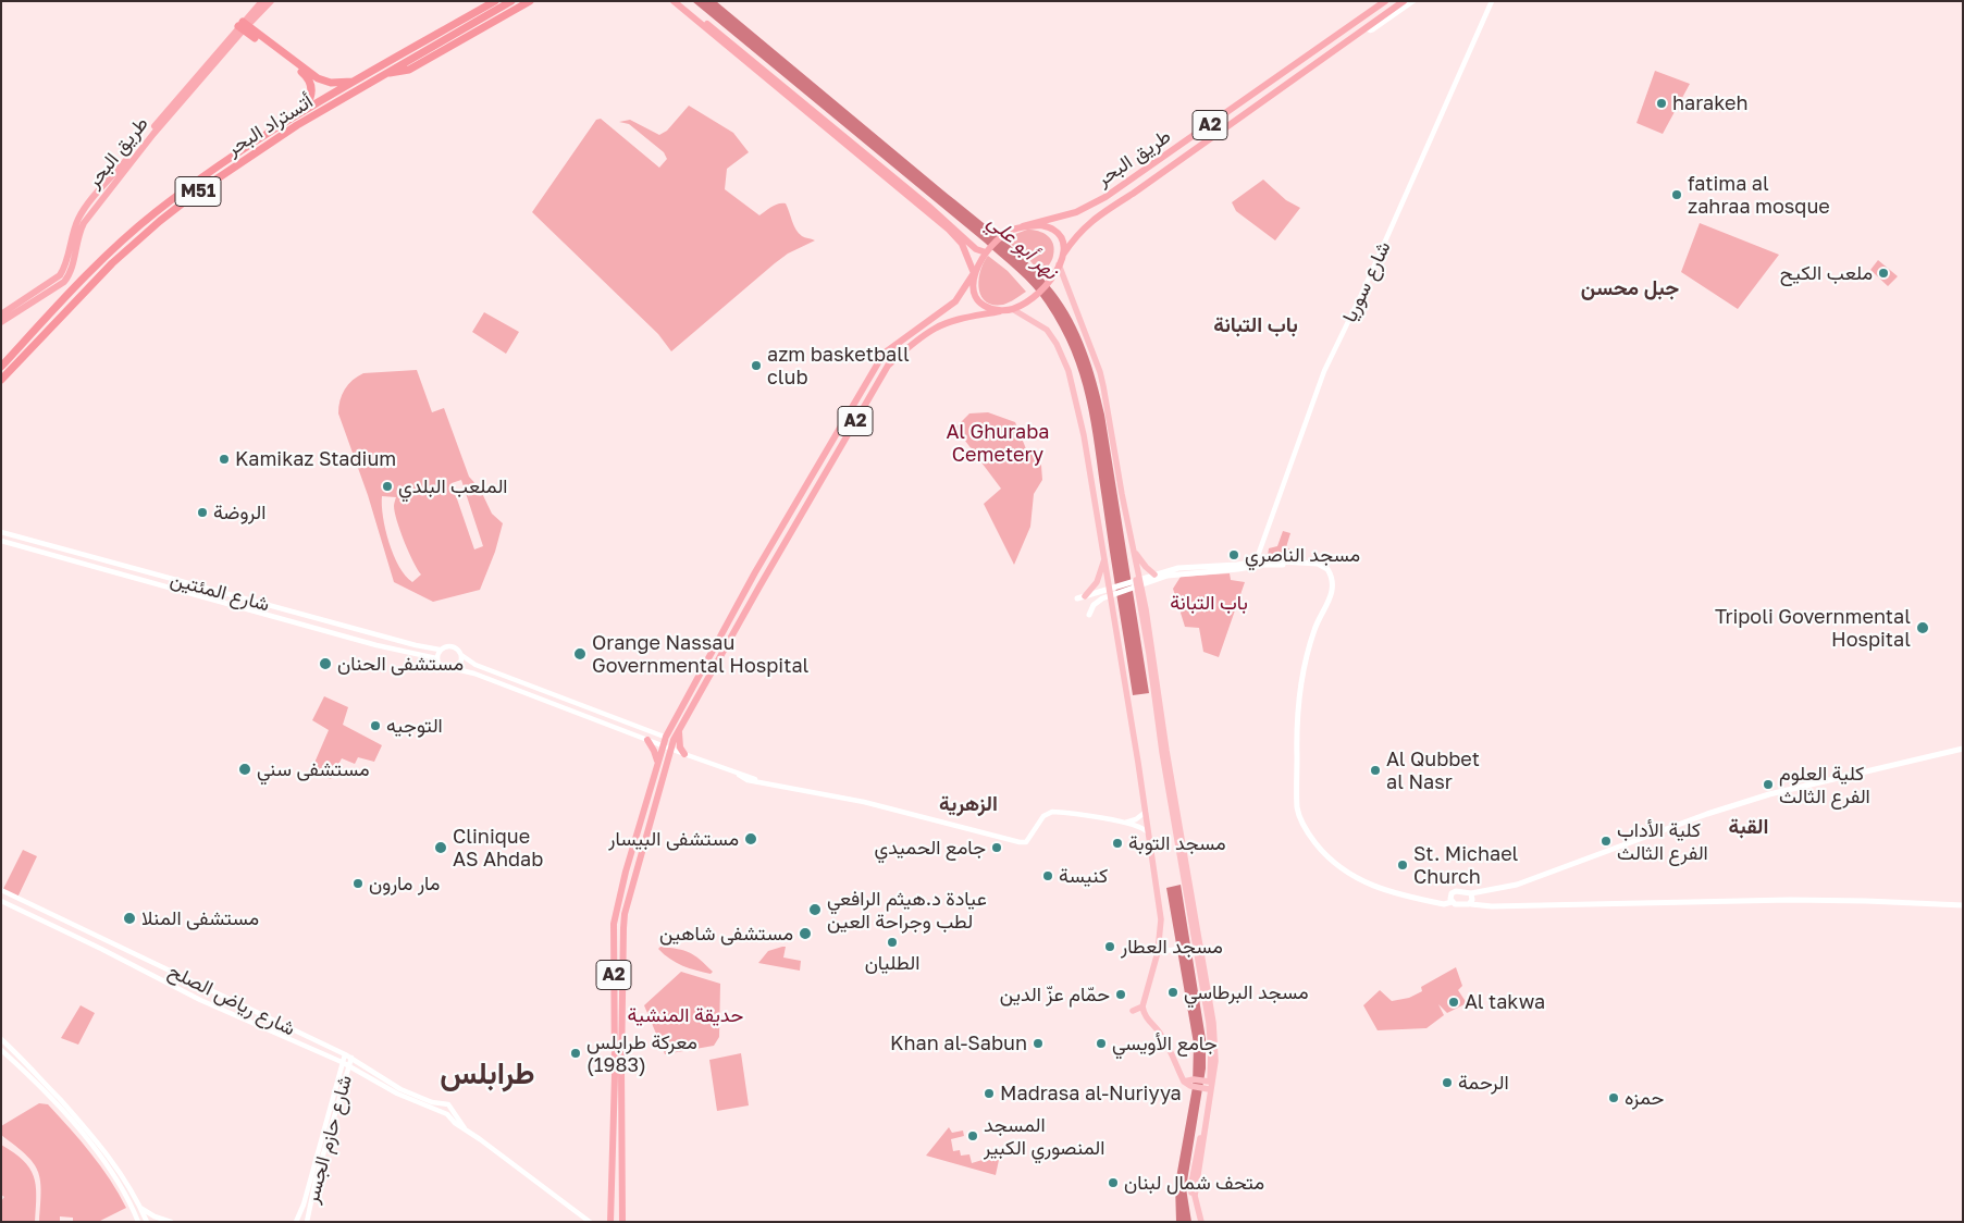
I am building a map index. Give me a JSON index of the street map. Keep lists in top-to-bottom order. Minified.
{"streets":{"highway":["أتستراد البحر","A2","طريق البحر","M51"],"street":["شارع سوريا","شارع المئتين","شارع رياض الصلح","شارع حازم الجسر"]},"crossings":[["A2","طريق البحر"],["شارع رياض الصلح","شارع حازم الجسر"]],"districts":["جبل محسن","باب التبانة","الزهرية","القبة","طرابلس"],"water":["نهر أبو علي"],"parks":["Al Ghuraba Cemetery","باب التبانة","حديقة المنشية"],"places":["harakeh","fatima al zahraa mosque","ملعب الكيح","azm basketball club","Kamikaz Stadium","الملعب البلدي","الروضة","مسجد الناصري","Tripoli Governmental Hospital","Orange Nassau Governmental Hospital","مستشفى الحنان","التوجيه","مستشفى سني","Al Qubbet al Nasr","كلية العلوم الفرع الثالث","مستشفی البيسار","كلية الأداب الفرع الثالث","مسجد التوبة","Clinique AS Ahdab","جامع الحميدي","St. Michael Church","كنيسة","مار مارون","عيادة د.هيثم الرافعي لطب وجراحة العين","مستشفى المنلا","مستشفى شاهين","الطليان","مسجد العطار","مسجد البرطاسي","حمّام عزّ الدين","Al takwa","Khan al-Sabun","جامع الأويسي","معركة طرابلس (1983)","الرحمة","Madrasa al-Nuriyya","حمزه","المسجد المنصوري الكبير","متحف شمال لبنان"]}
